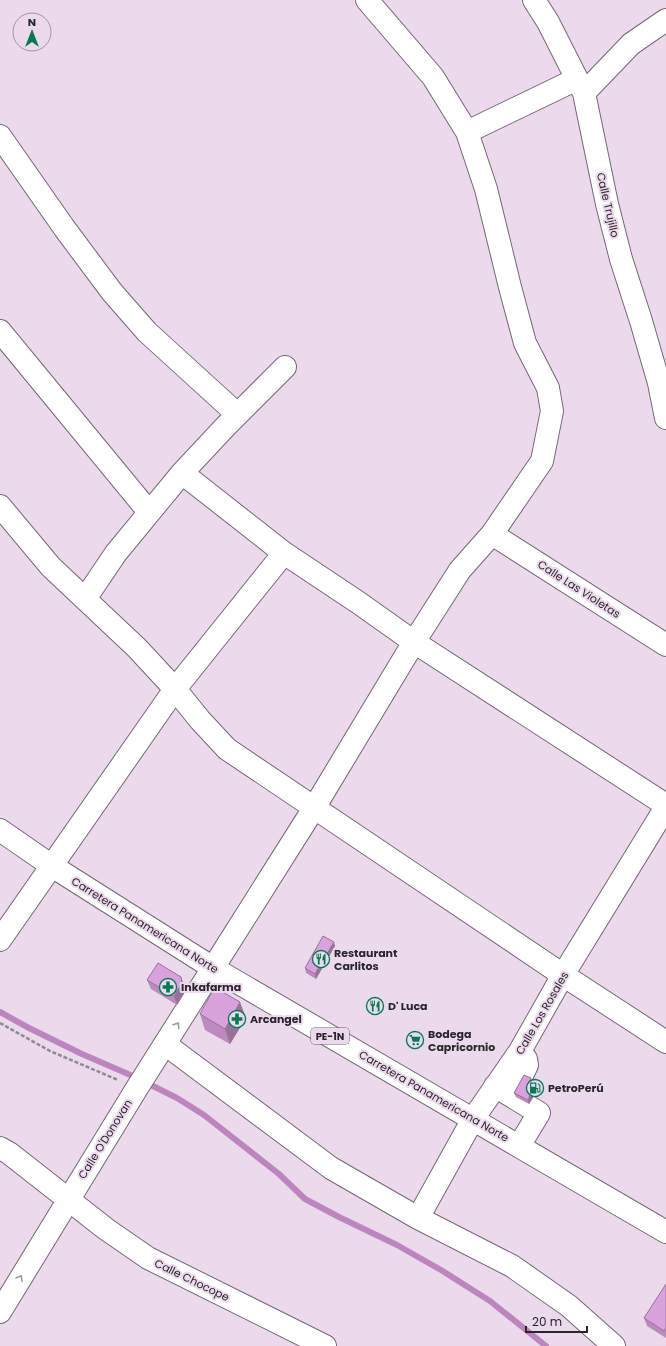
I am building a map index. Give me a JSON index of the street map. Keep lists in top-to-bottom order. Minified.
{"streets":{"main road":["Calle Trujillo","Calle Las Violetas","Carretera Panamericana Norte","Calle Los Rosales","PE-1N","Calle O'Donovan","Calle Chocope"]},"crossings":[["Calle Las Violetas","Calle O'Donovan"],["Carretera Panamericana Norte","Calle Los Rosales"],["Carretera Panamericana Norte","Calle O'Donovan"],["Calle O'Donovan","Calle Chocope"]],"places":{"restaurant":["Restaurant Carlitos","D' Luca"],"pharmacy":["Inkafarma","Arcangel"],"supermarket":["Bodega Capricornio"],"fuel station":["PetroPerú"]},"scale_bar":"20 m","north":"top"}
